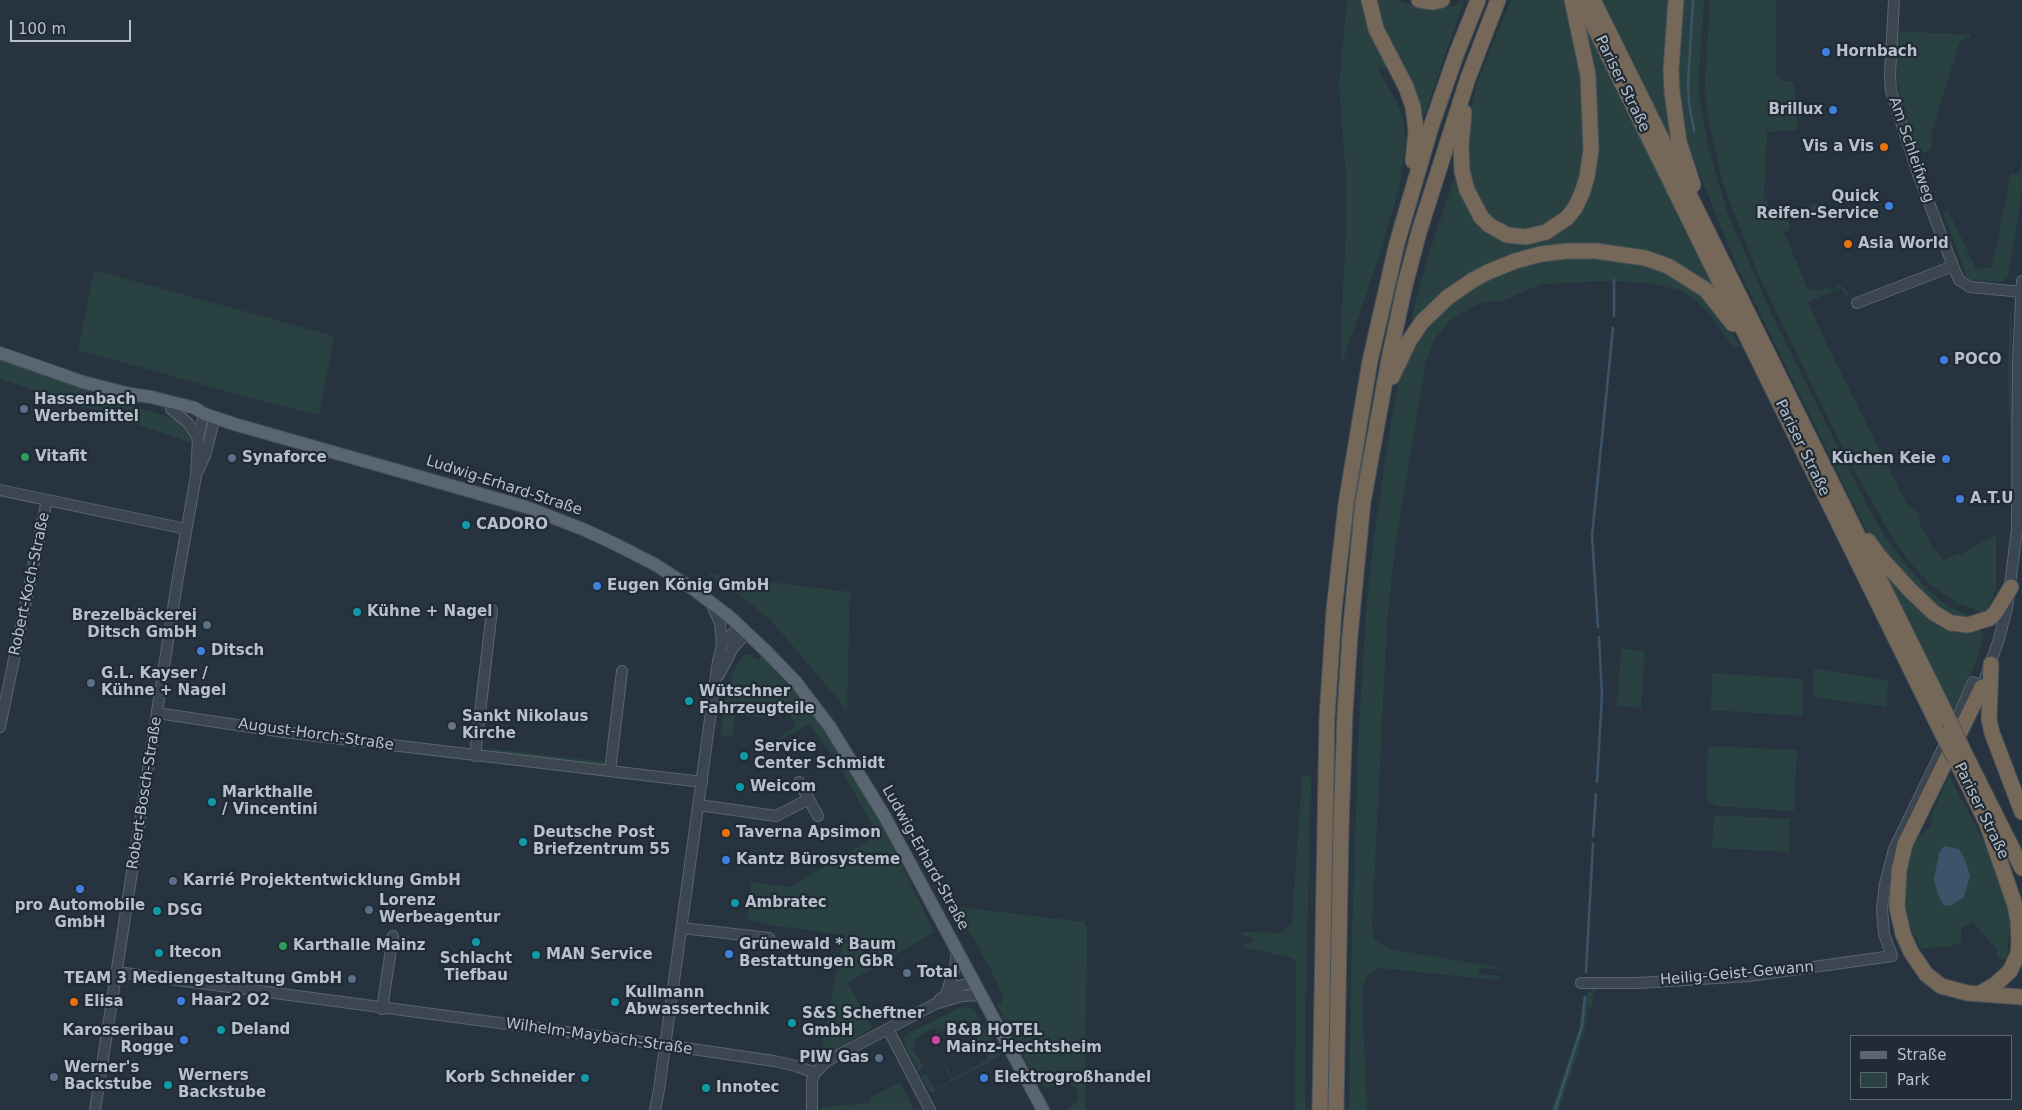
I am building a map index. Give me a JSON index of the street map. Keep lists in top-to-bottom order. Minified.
{"streets":{"highway":["Pariser Straße"],"main road":["Ludwig-Erhard-Straße"],"street":["Am Schleifweg","Robert-Koch-Straße","August-Horch-Straße","Robert-Bosch-Straße","Heilig-Geist-Gewann","Wilhelm-Maybach-Straße"]},"crossings":[["Ludwig-Erhard-Straße","Robert-Bosch-Straße"],["August-Horch-Straße","Robert-Bosch-Straße"],["Robert-Bosch-Straße","Wilhelm-Maybach-Straße"]],"places":["Hornbach","Brillux","Vis a Vis","Quick Reifen-Service","Asia World","POCO","Hassenbach Werbemittel","Vitafit","Synaforce","Küchen Keie","A.T.U","CADORO","Eugen König GmbH","Kühne + Nagel","Brezelbäckerei Ditsch GmbH","Ditsch","G.L. Kayser / Kühne + Nagel","Wütschner Fahrzeugteile","Sankt Nikolaus Kirche","Service Center Schmidt","Weicom","Markthalle / Vincentini","Taverna Apsimon","Deutsche Post Briefzentrum 55","Kantz Bürosysteme","Karrié Projektentwicklung GmbH","pro Automobile GmbH","Ambratec","Lorenz Werbeagentur","DSG","Schlacht Tiefbau","Karthalle Mainz","Itecon","Grünewald * Baum Bestattungen GbR","MAN Service","Total","TEAM 3 Mediengestaltung GmbH","Haar2 O2","Elisa","Kullmann Abwassertechnik","S&S Scheftner GmbH","Deland","Karosseribau Rogge","B&B HOTEL Mainz-Hechtsheim","PIW Gas","Werner's Backstube","Korb Schneider","Elektrogroßhandel","Werners Backstube","Innotec"],"legend":["Straße","Park"],"scale_bar":"100 m"}
